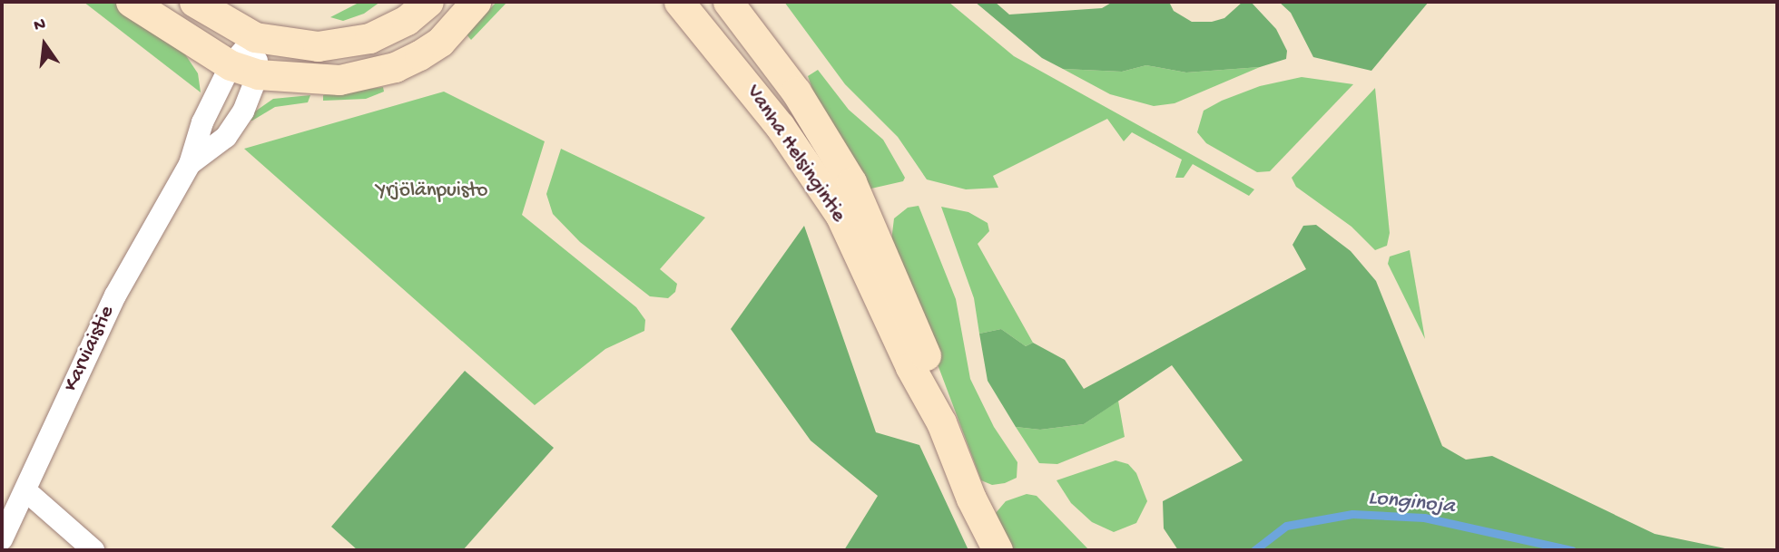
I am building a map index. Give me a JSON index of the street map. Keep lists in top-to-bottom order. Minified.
{"streets":{"main road":["Vanha Helsingintie"],"street":["Karviaistie"]},"water":["Longinoja"],"parks":["Yrjölänpuisto"],"north":"top"}
